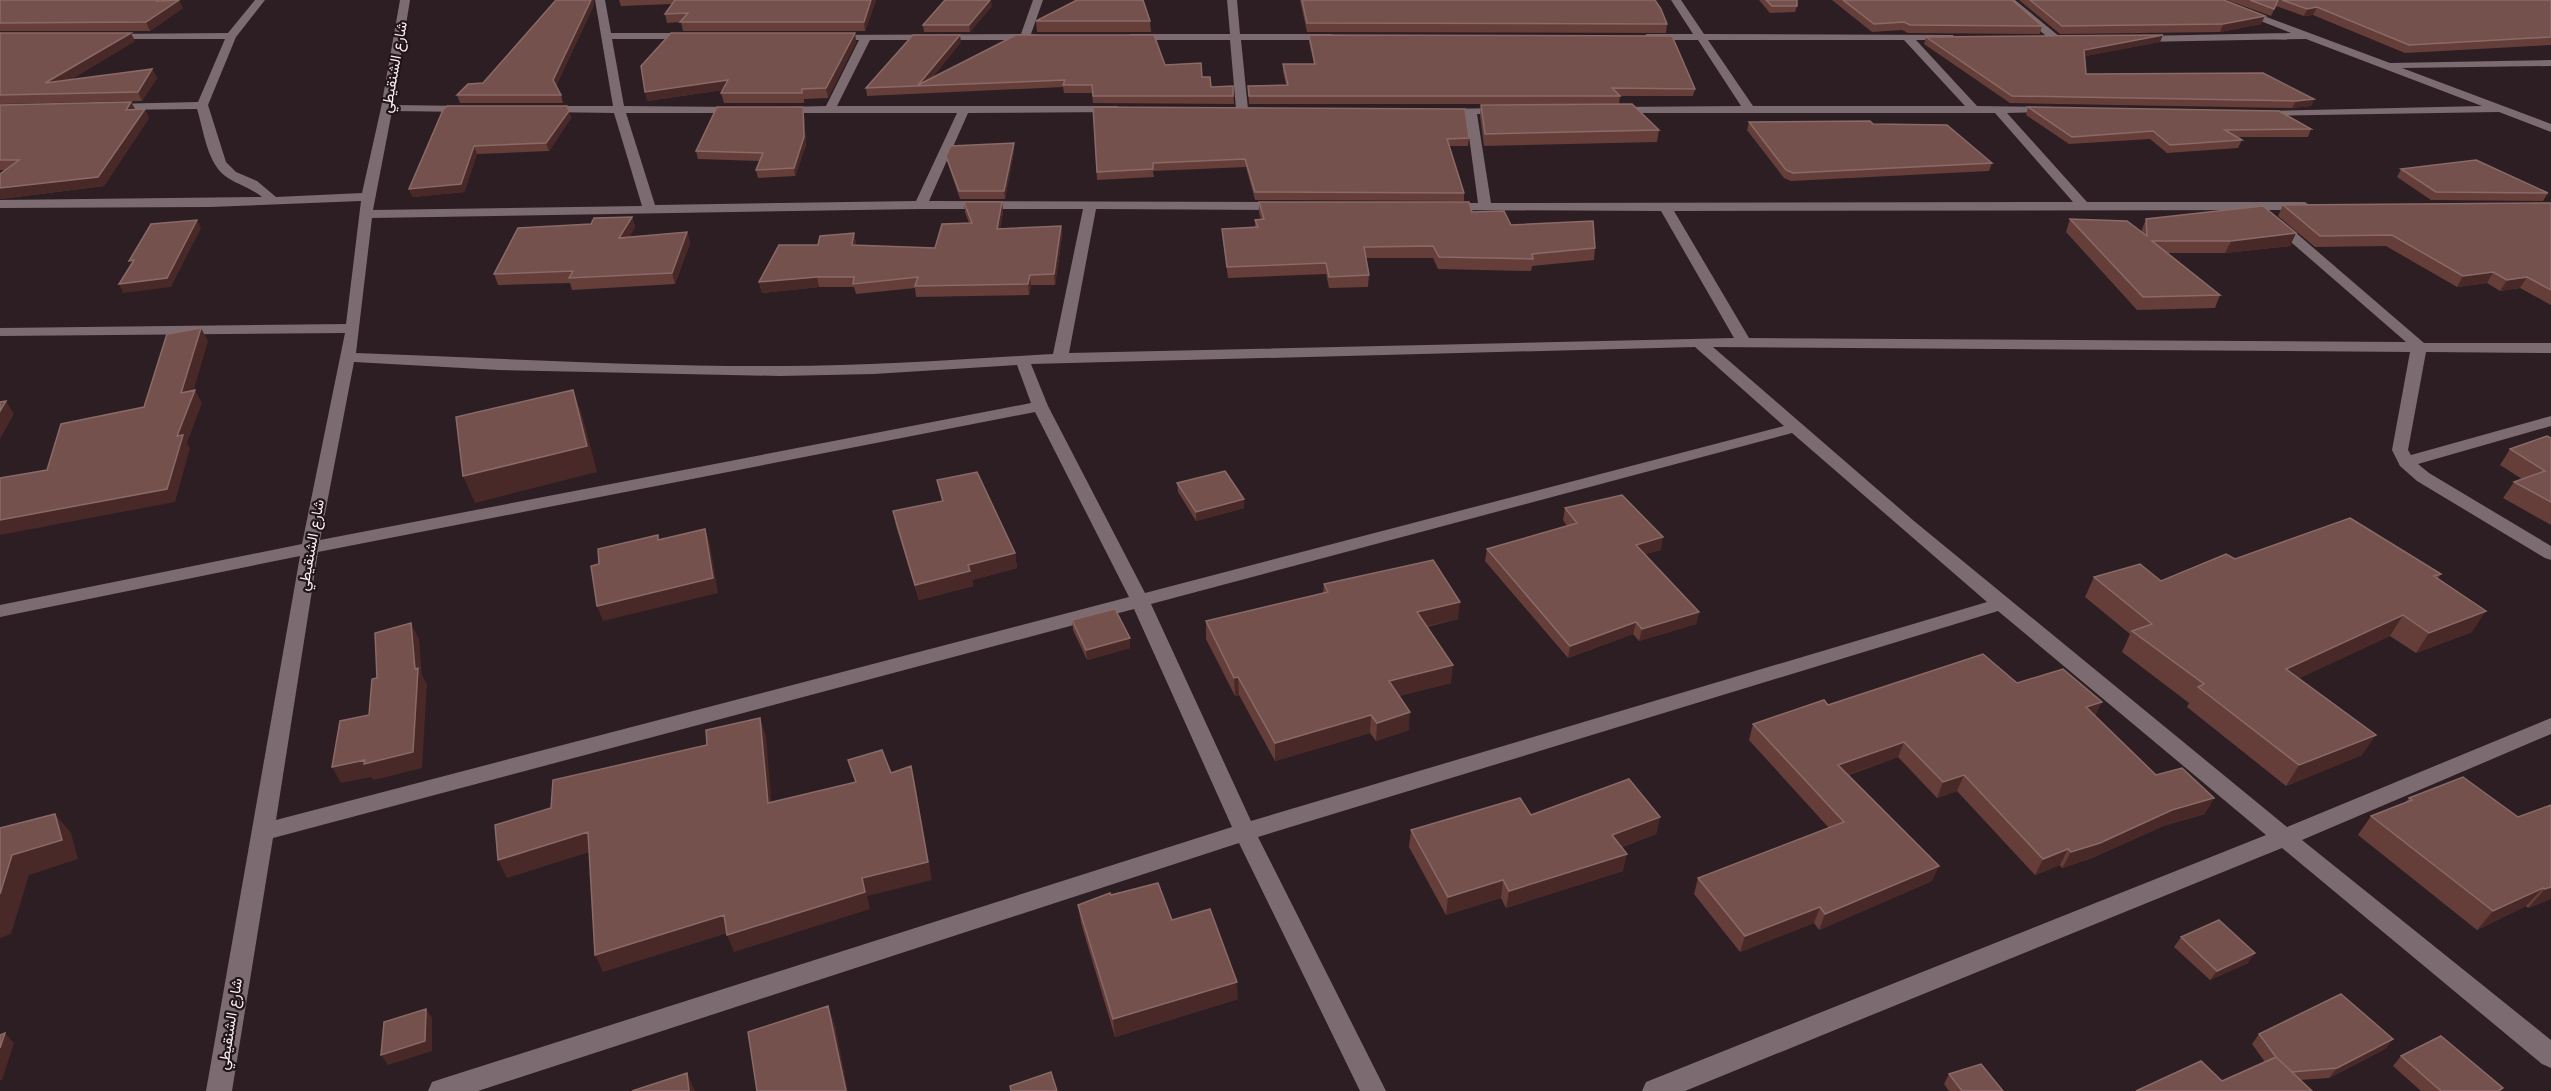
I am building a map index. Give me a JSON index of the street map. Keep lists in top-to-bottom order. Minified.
{"streets":{"street":["شارع الشنقيطي"]}}
